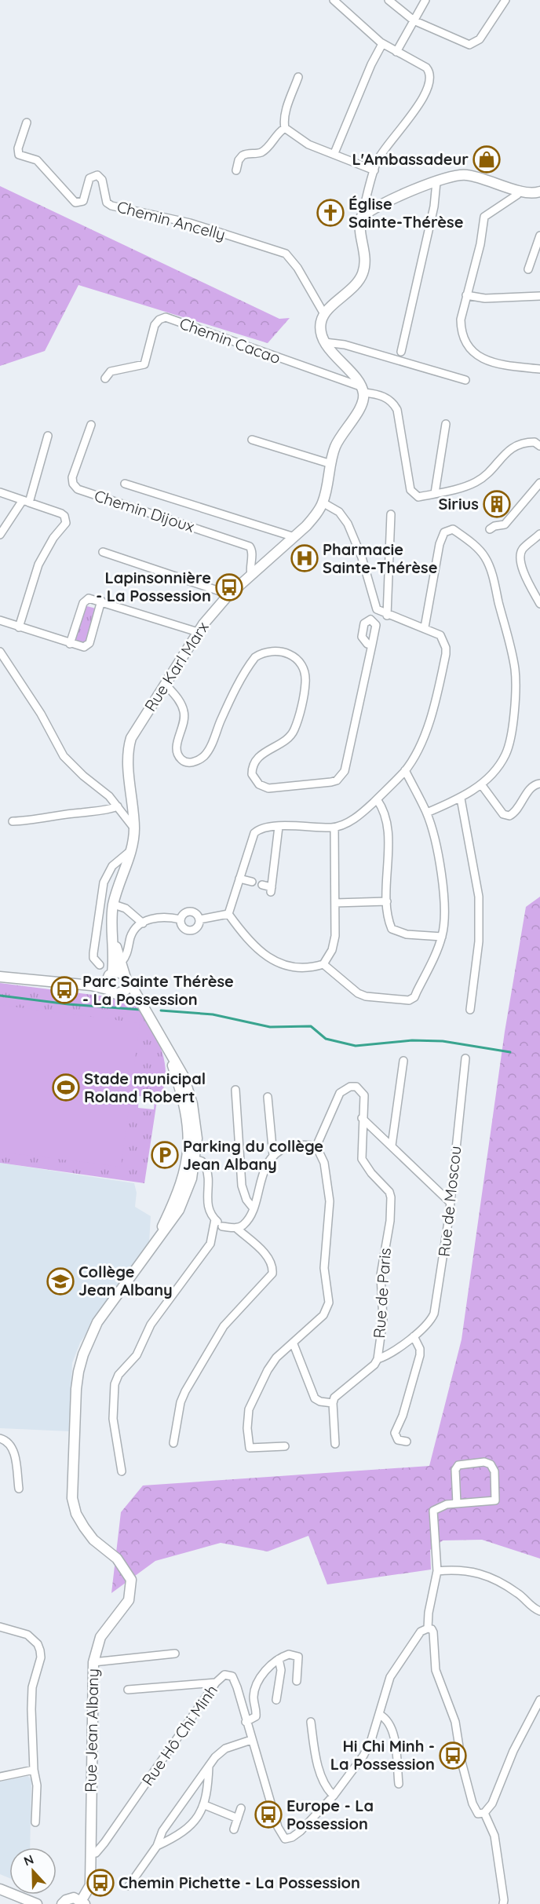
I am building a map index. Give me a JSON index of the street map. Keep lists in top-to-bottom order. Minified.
{"streets":{"main road":["Rue Karl Marx","Rue Jean Albany"],"street":["Chemin Ancelly","Chemin Cacao","Chemin Dijoux","Rue de Moscou","Rue de Paris","Rue Hô Chi Minh"]},"crossings":[["Chemin Cacao","Rue Karl Marx"],["Chemin Dijoux","Rue Karl Marx"],["Rue de Moscou","Rue de Paris"],["Rue Jean Albany","Rue Hô Chi Minh"]],"places":{"shop":["L'Ambassadeur"],"church":["Église Sainte-Thérèse"],"building":["Sirius"],"hospital":["Pharmacie Sainte-Thérèse"],"bus stop":["Lapinsonnière - La Possession","Parc Sainte Thérèse - La Possession","Hi Chi Minh - La Possession","Europe - La Possession","Chemin Pichette - La Possession"],"sports":["Stade municipal Roland Robert"],"parking":["Parking du collège Jean Albany"],"school or university":["Collège Jean Albany"]},"north":"top"}
